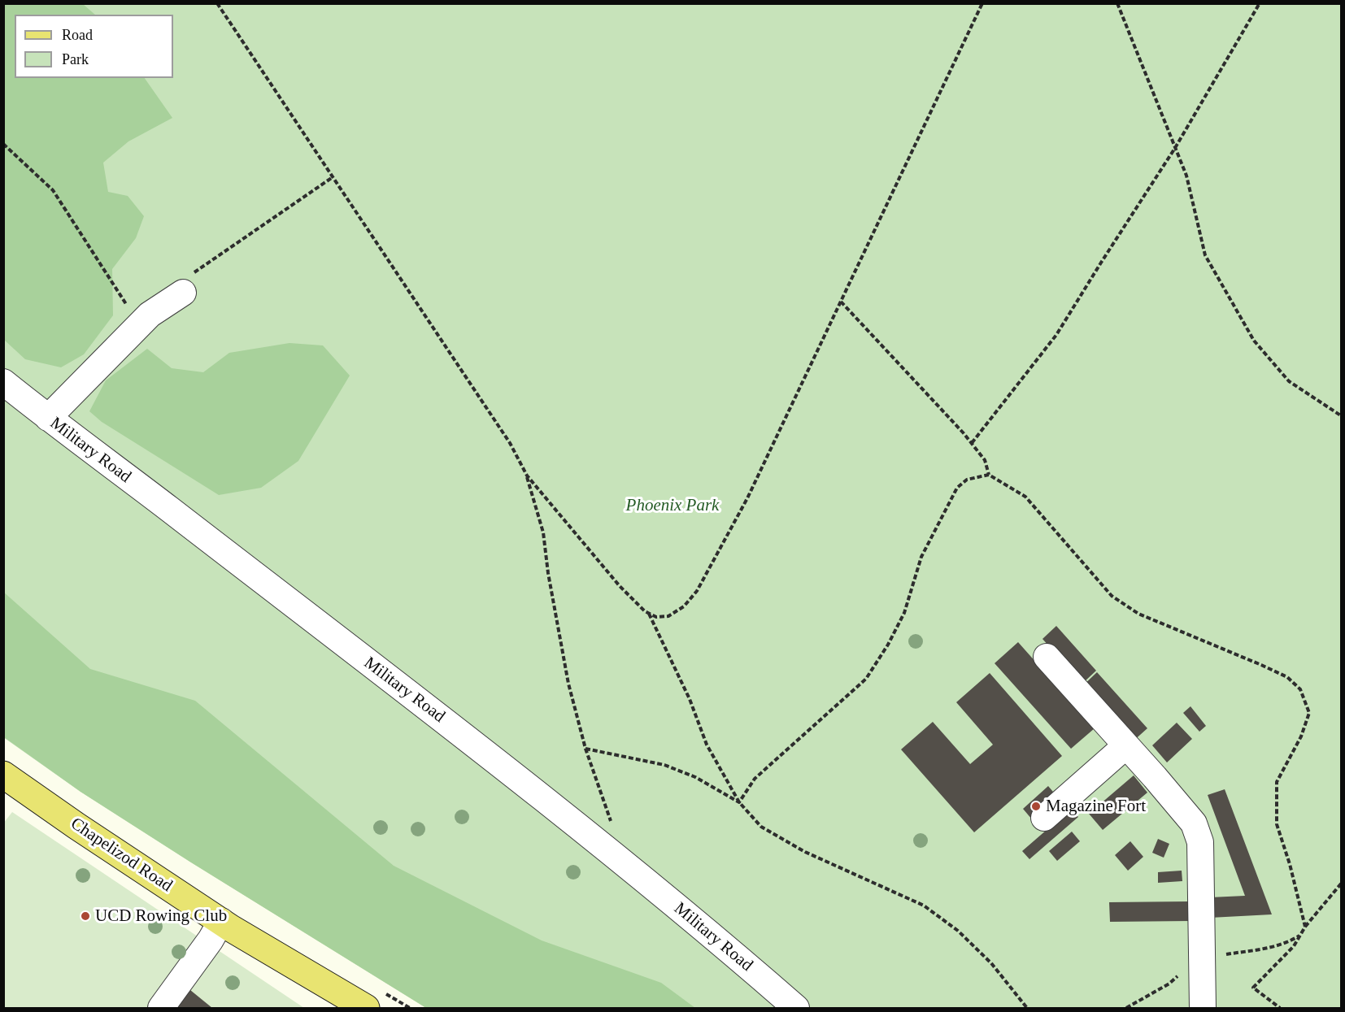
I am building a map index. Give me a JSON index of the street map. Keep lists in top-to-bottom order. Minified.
{"streets":{"main road":["Chapelizod Road"],"street":["Military Road"]},"parks":["Phoenix Park"],"places":["Magazine Fort","UCD Rowing Club"],"legend":["Road","Park"]}
